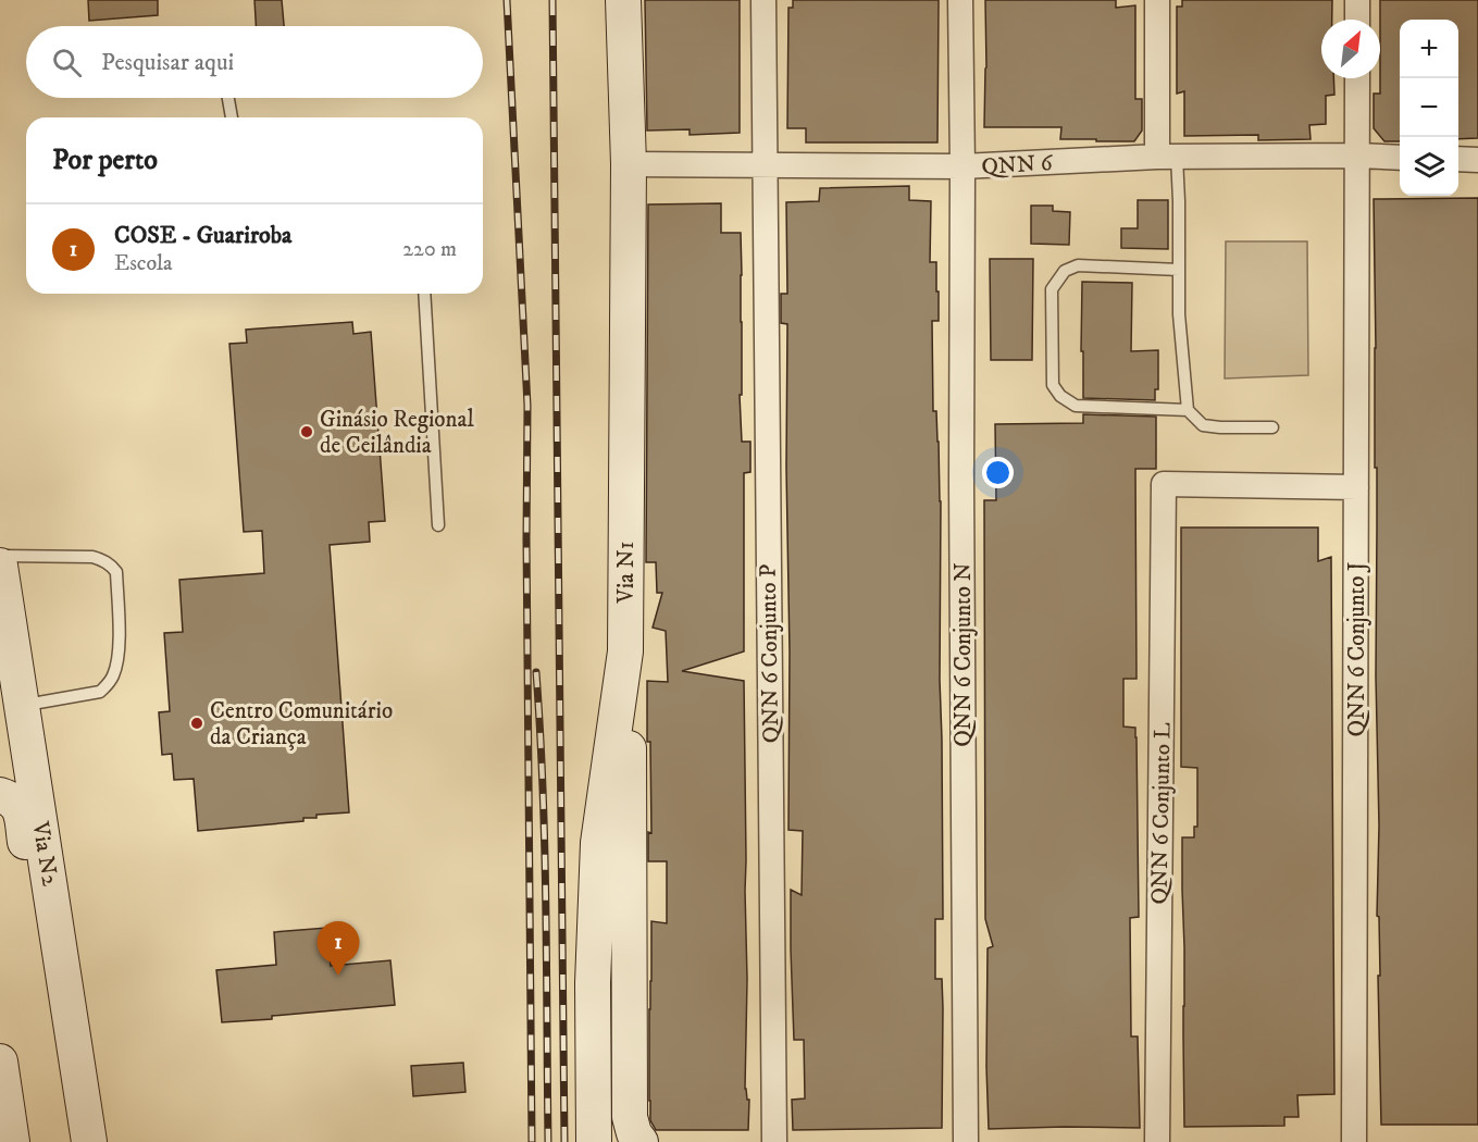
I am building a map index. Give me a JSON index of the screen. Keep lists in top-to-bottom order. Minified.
{"streets":{"street":["QNN 6","Via N1","QNN 6 Conjunto J","QNN 6 Conjunto P","QNN 6 Conjunto N","QNN 6 Conjunto L","Via N2"]},"crossings":[["QNN 6","Via N1"],["QNN 6","QNN 6 Conjunto J"],["QNN 6","QNN 6 Conjunto P"],["QNN 6","QNN 6 Conjunto N"],["QNN 6 Conjunto J","QNN 6 Conjunto L"]],"places":["Ginásio Regional de Ceilândia","Centro Comunitário da Criança"],"north":"top right","page":{"map_buttons":["+","−"],"search":"Pesquisar aqui","heading":"Por perto","list":[{"mark":"1","name":"COSE - Guariroba","note":"Escola","value":"220 m"}],"pins":"1"}}
